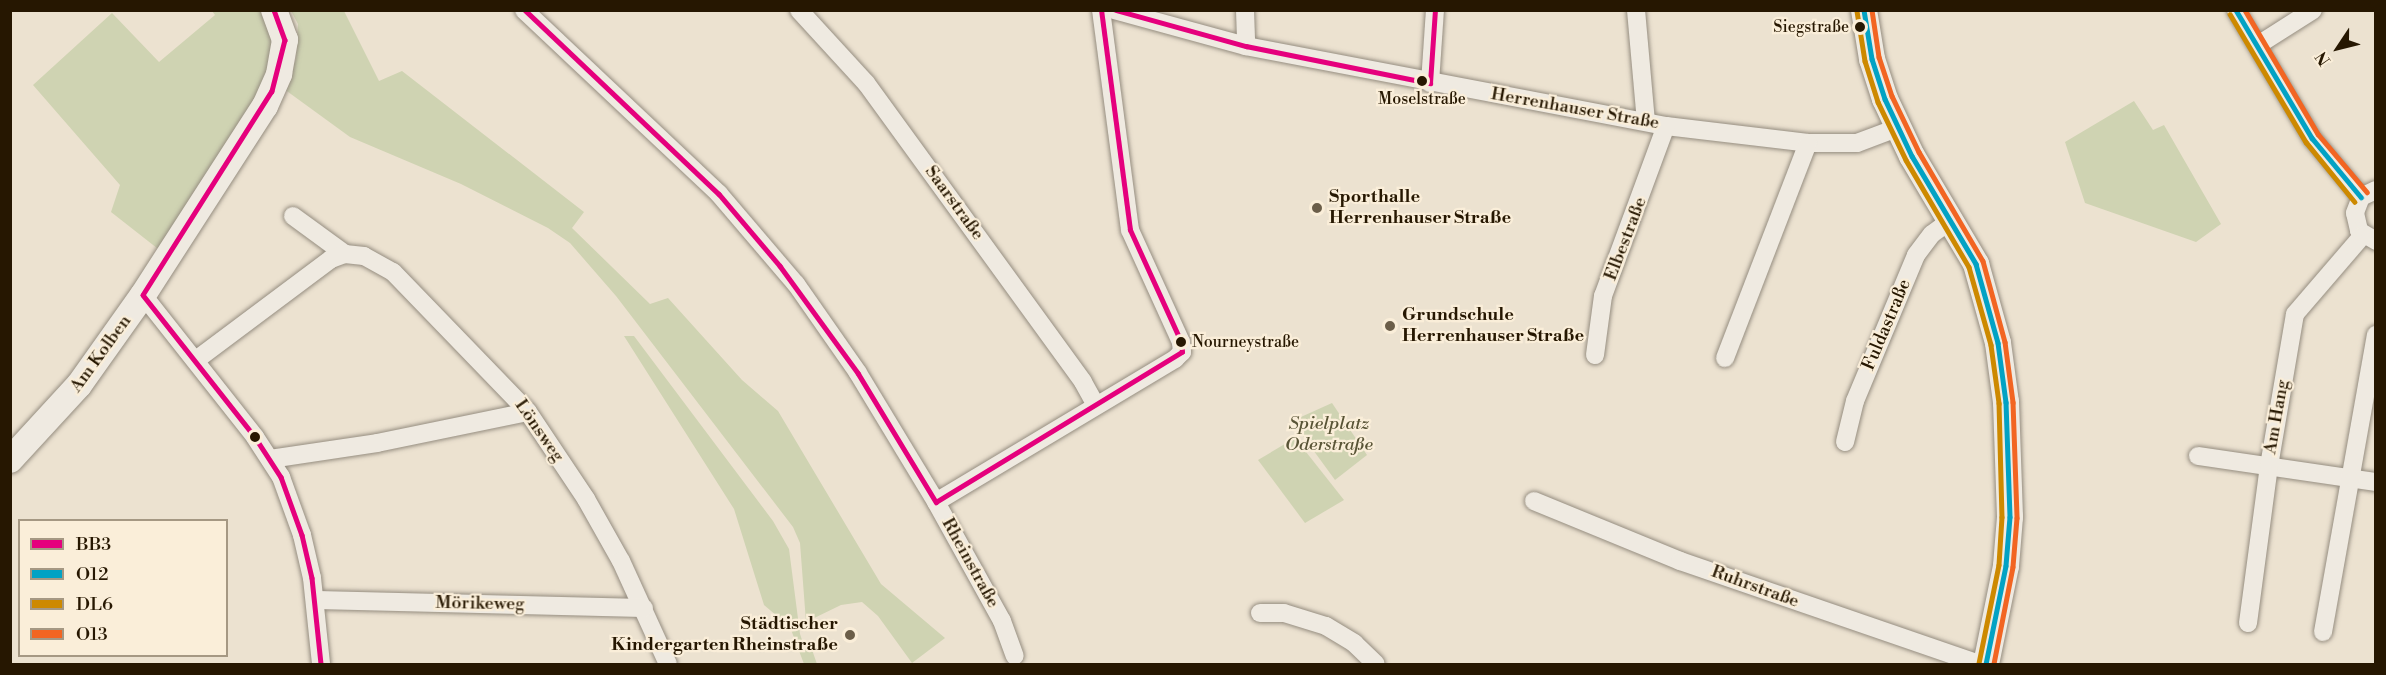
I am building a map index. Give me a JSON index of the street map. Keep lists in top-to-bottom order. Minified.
{"streets":{"street":["Herrenhauser Straße","Saarstraße","Elbestraße","Fuldastraße","Am Kolben","Am Hang","Lönsweg","Rheinstraße","Ruhrstraße","Mörikeweg"]},"crossings":[["Herrenhauser Straße","Elbestraße"],["Lönsweg","Mörikeweg"]],"parks":["Spielplatz Oderstraße"],"places":["Siegstraße","Moselstraße","Sporthalle Herrenhauser Straße","Grundschule Herrenhauser Straße","Nourneystraße","Städtischer Kindergarten Rheinstraße"],"lines":["transit line BB3","transit line O12","transit line O13","transit line DL6"],"legend":["BB3","O12","DL6","O13"],"north":"bottom left"}
